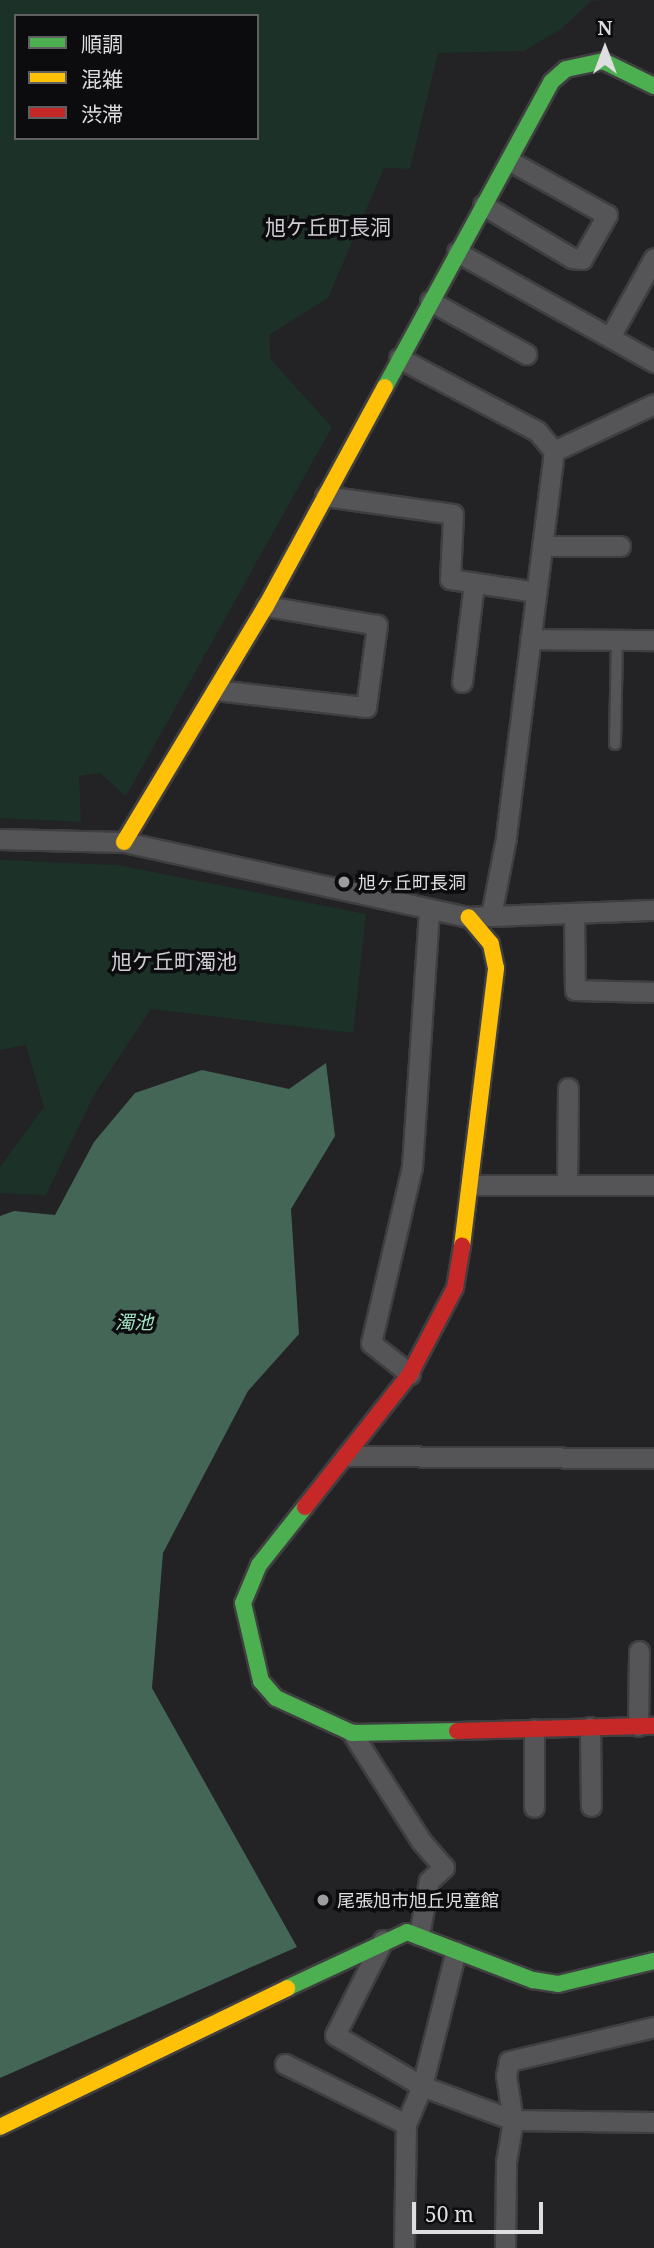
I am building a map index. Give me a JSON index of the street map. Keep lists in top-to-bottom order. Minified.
{"districts":["旭ケ丘町長洞","旭ケ丘町濁池"],"water":["濁池"],"places":["旭ヶ丘町長洞","尾張旭市旭丘児童館"],"legend":["順調","混雑","渋滞"],"scale_bar":"50 m","north":"top"}
